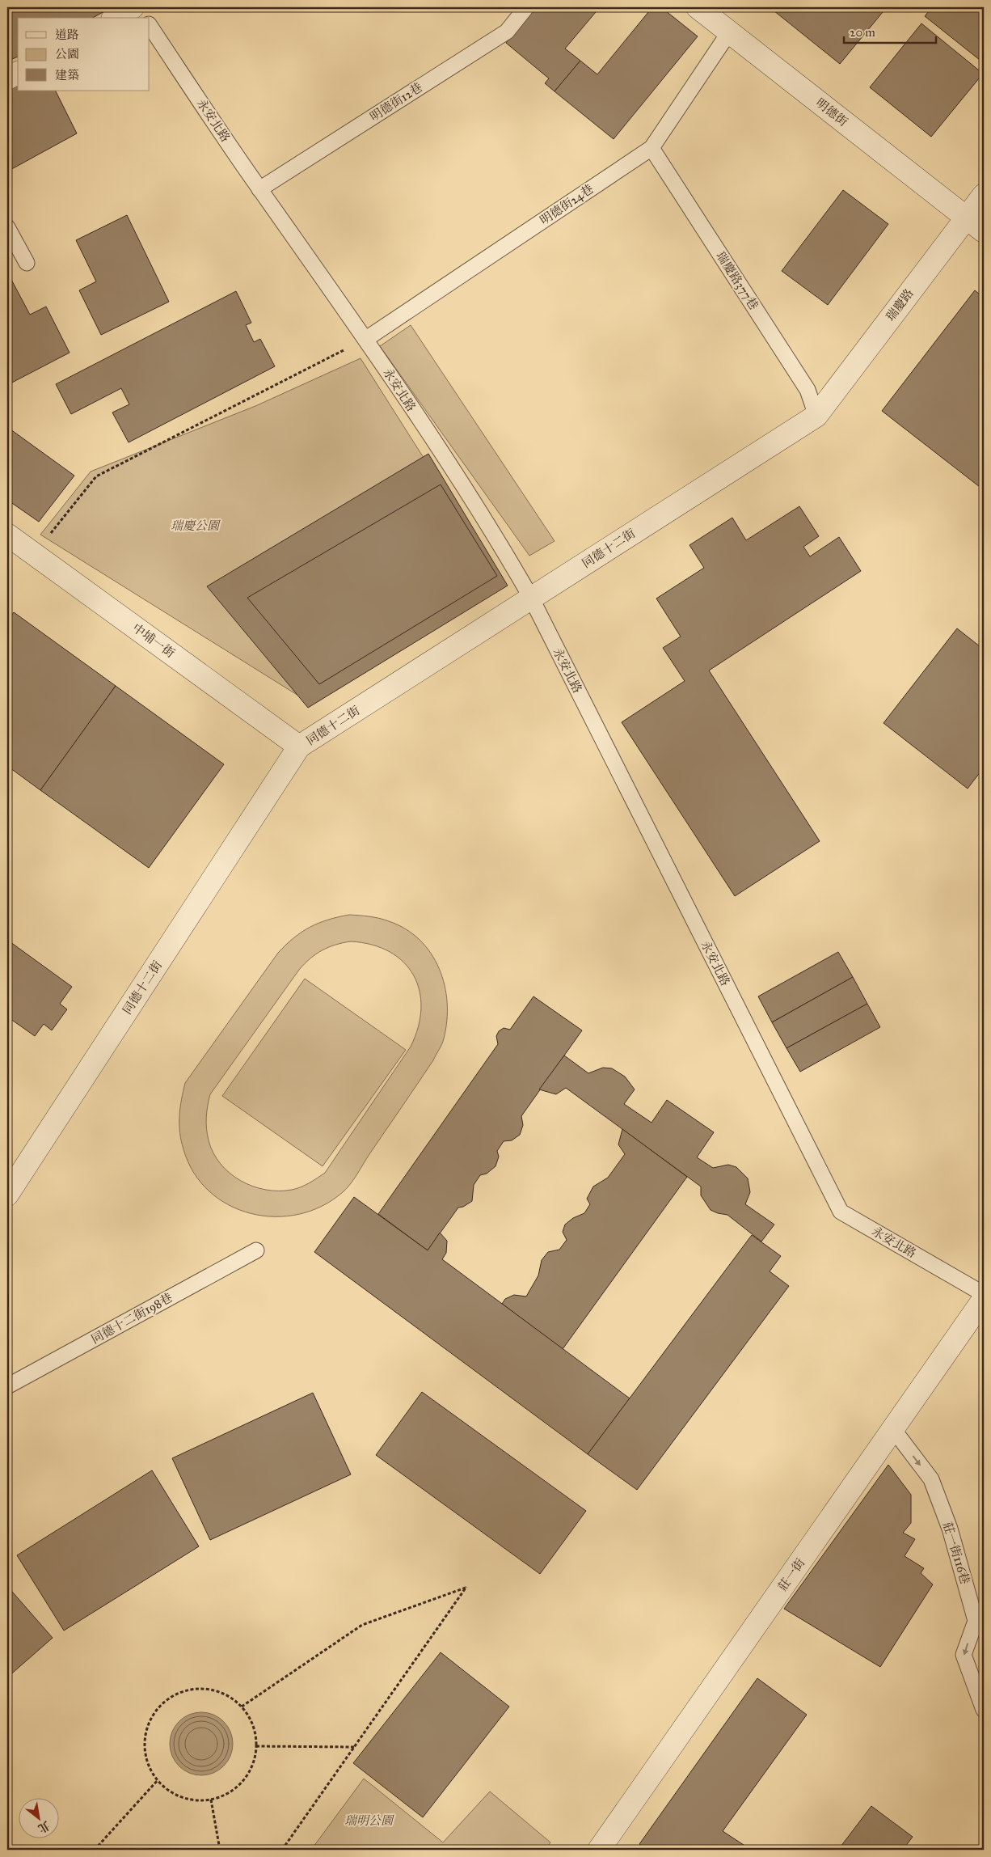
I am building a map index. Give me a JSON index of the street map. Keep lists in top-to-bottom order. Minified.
{"streets":{"street":["明德街","瑞慶路","同德十二街","中埔一街","莊一街"],"lane":["明德街12巷","永安北路","明德街24巷","瑞慶路377巷","同德十二街198巷","莊一街116巷"]},"crossings":[["明德街12巷","永安北路"],["明德街","明德街24巷"],["明德街","瑞慶路"],["永安北路","明德街24巷"],["永安北路","同德十二街"],["明德街24巷","瑞慶路377巷"],["瑞慶路377巷","瑞慶路"],["瑞慶路377巷","同德十二街"],["瑞慶路","同德十二街"],["同德十二街","中埔一街"],["莊一街116巷","莊一街"]],"one_way":["莊一街116巷"],"parks":["瑞慶公園","瑞明公園"],"legend":["道路","公園","建築"],"scale_bar":"20 m","north":"bottom right"}
